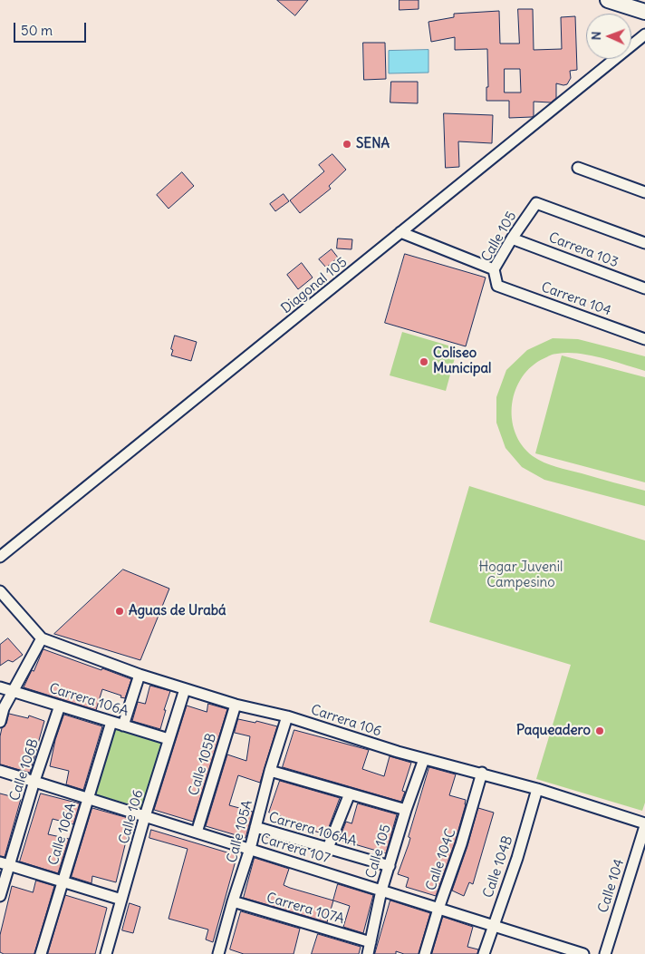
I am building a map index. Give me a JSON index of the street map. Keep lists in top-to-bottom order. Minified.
{"streets":{"street":["Calle 105","Carrera 103","Diagonal 105","Carrera 104","Carrera 106A","Carrera 106","Calle 105B","Calle 106B","Calle 106","Carrera 106AA","Calle 105A","Calle 106A","Carrera 107","Calle 104C","Calle 104B","Calle 104","Carrera 107A"]},"crossings":[["Calle 105","Carrera 103"],["Calle 105","Carrera 104"],["Calle 105","Carrera 106"],["Calle 105","Carrera 106AA"],["Calle 105","Carrera 107"],["Calle 105","Carrera 107A"],["Carrera 106A","Calle 106B"],["Carrera 106A","Calle 106"],["Carrera 106A","Calle 106A"],["Carrera 106","Calle 105B"],["Carrera 106","Calle 106"],["Carrera 106","Calle 105A"],["Carrera 106","Calle 104C"],["Carrera 106","Calle 104B"],["Carrera 106","Calle 104"],["Calle 105B","Carrera 107"],["Calle 106B","Carrera 107"],["Calle 106","Carrera 107"],["Carrera 106AA","Calle 105A"],["Calle 105A","Carrera 107"],["Calle 105A","Carrera 107A"],["Calle 106A","Carrera 107"],["Carrera 107","Calle 104C"],["Carrera 107","Calle 104B"]],"parks":["Hogar Juvenil Campesino"],"places":["SENA","Coliseo Municipal","Aguas de Urabá","Paqueadero"],"scale_bar":"50 m","north":"left"}
